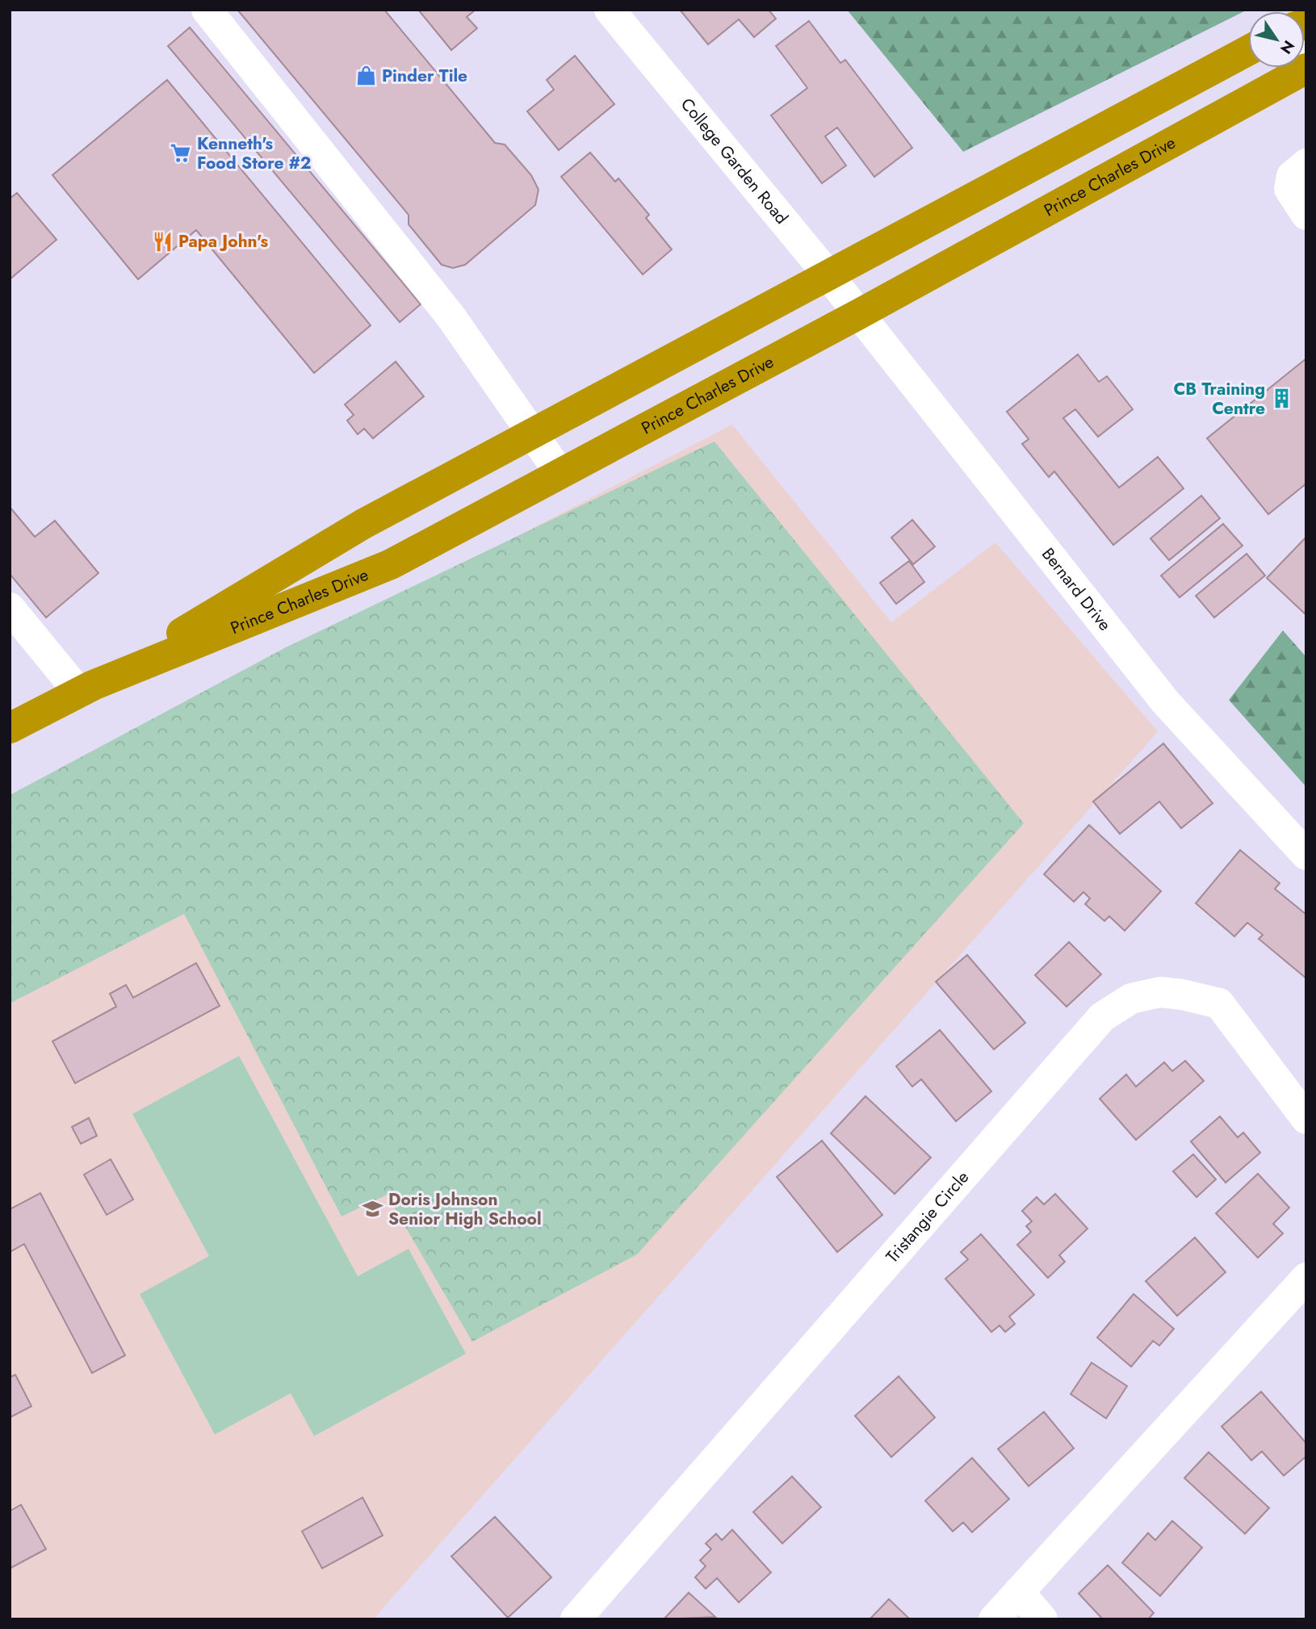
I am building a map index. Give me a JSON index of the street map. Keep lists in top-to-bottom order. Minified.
{"streets":{"highway":["Prince Charles Drive"],"street":["College Garden Road","Bernard Drive","Tristangie Circle"]},"crossings":[["College Garden Road","Prince Charles Drive"],["College Garden Road","Bernard Drive"],["Prince Charles Drive","Bernard Drive"]],"places":{"shop":["Pinder Tile"],"supermarket":["Kenneth's Food Store #2"],"restaurant":["Papa John's"],"building":["CB Training Centre"],"school or university":["Doris Johnson Senior High School"]},"north":"bottom right"}
